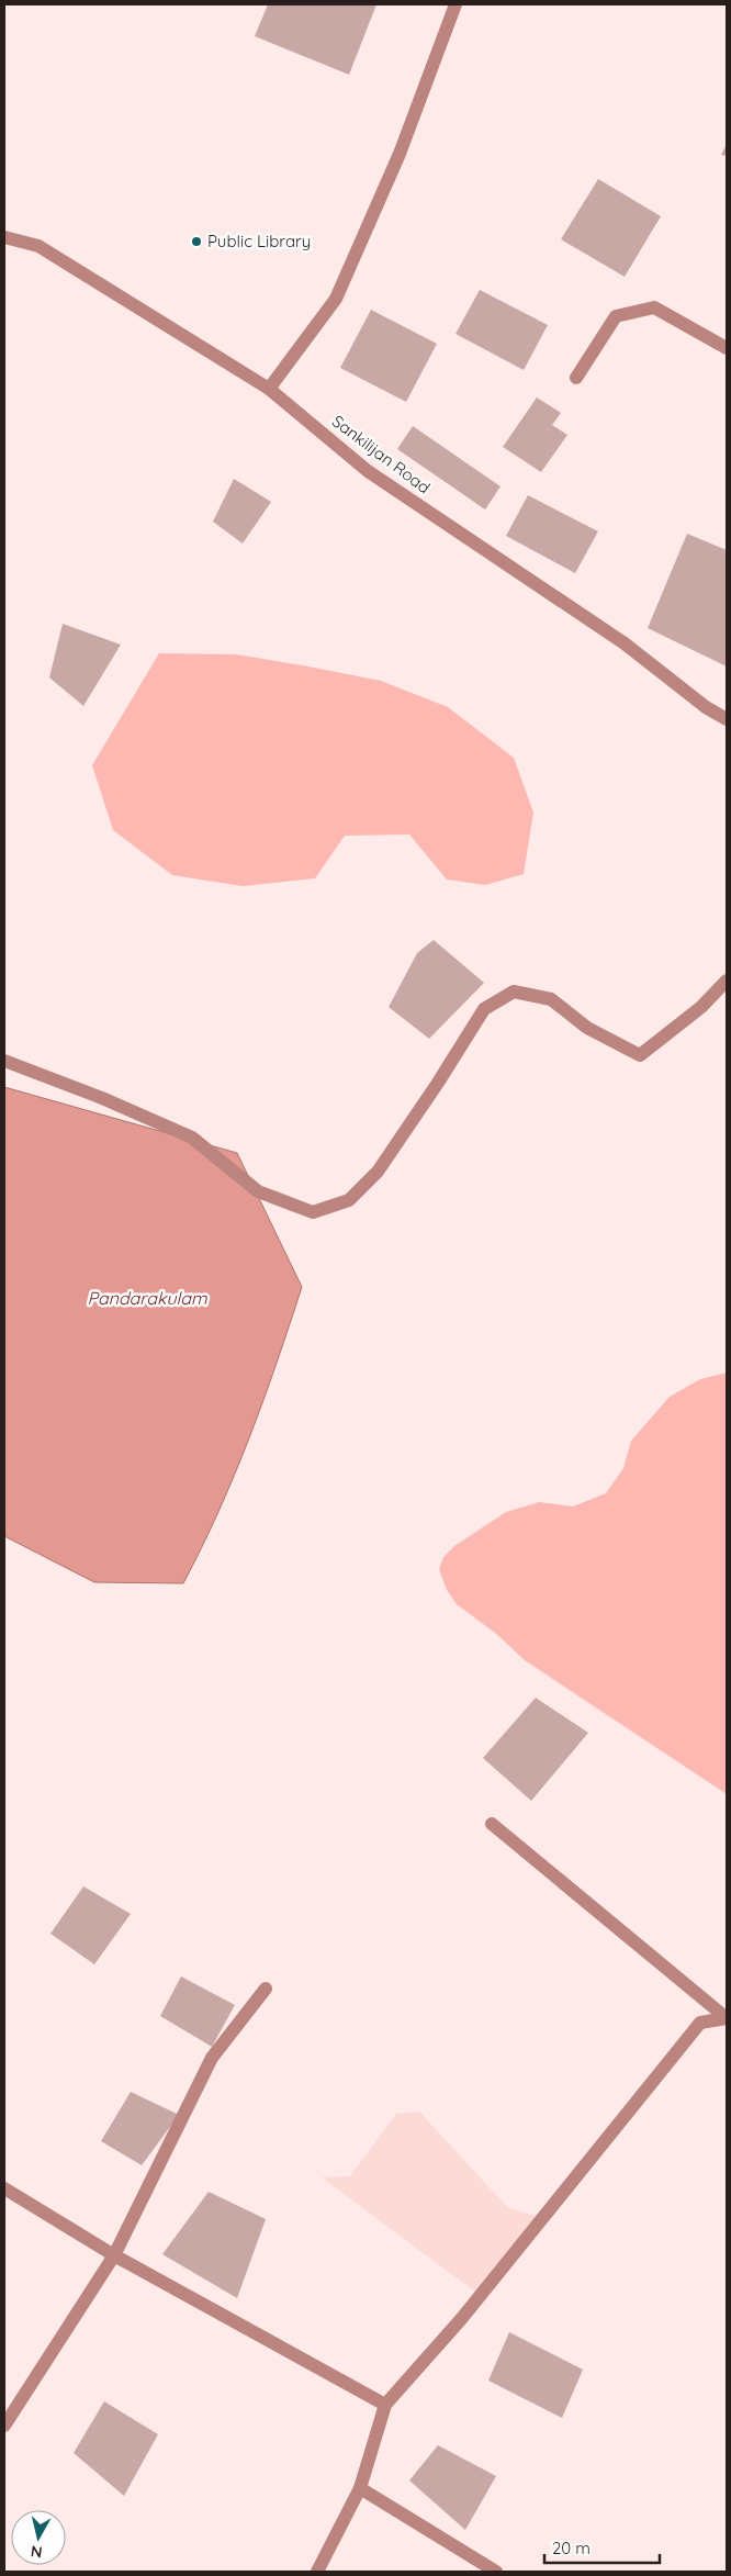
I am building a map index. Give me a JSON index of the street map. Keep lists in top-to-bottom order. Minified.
{"streets":{"street":["Sankilijan Road"]},"water":["Pandarakulam"],"places":["Public Library"],"scale_bar":"20 m","north":"bottom"}
